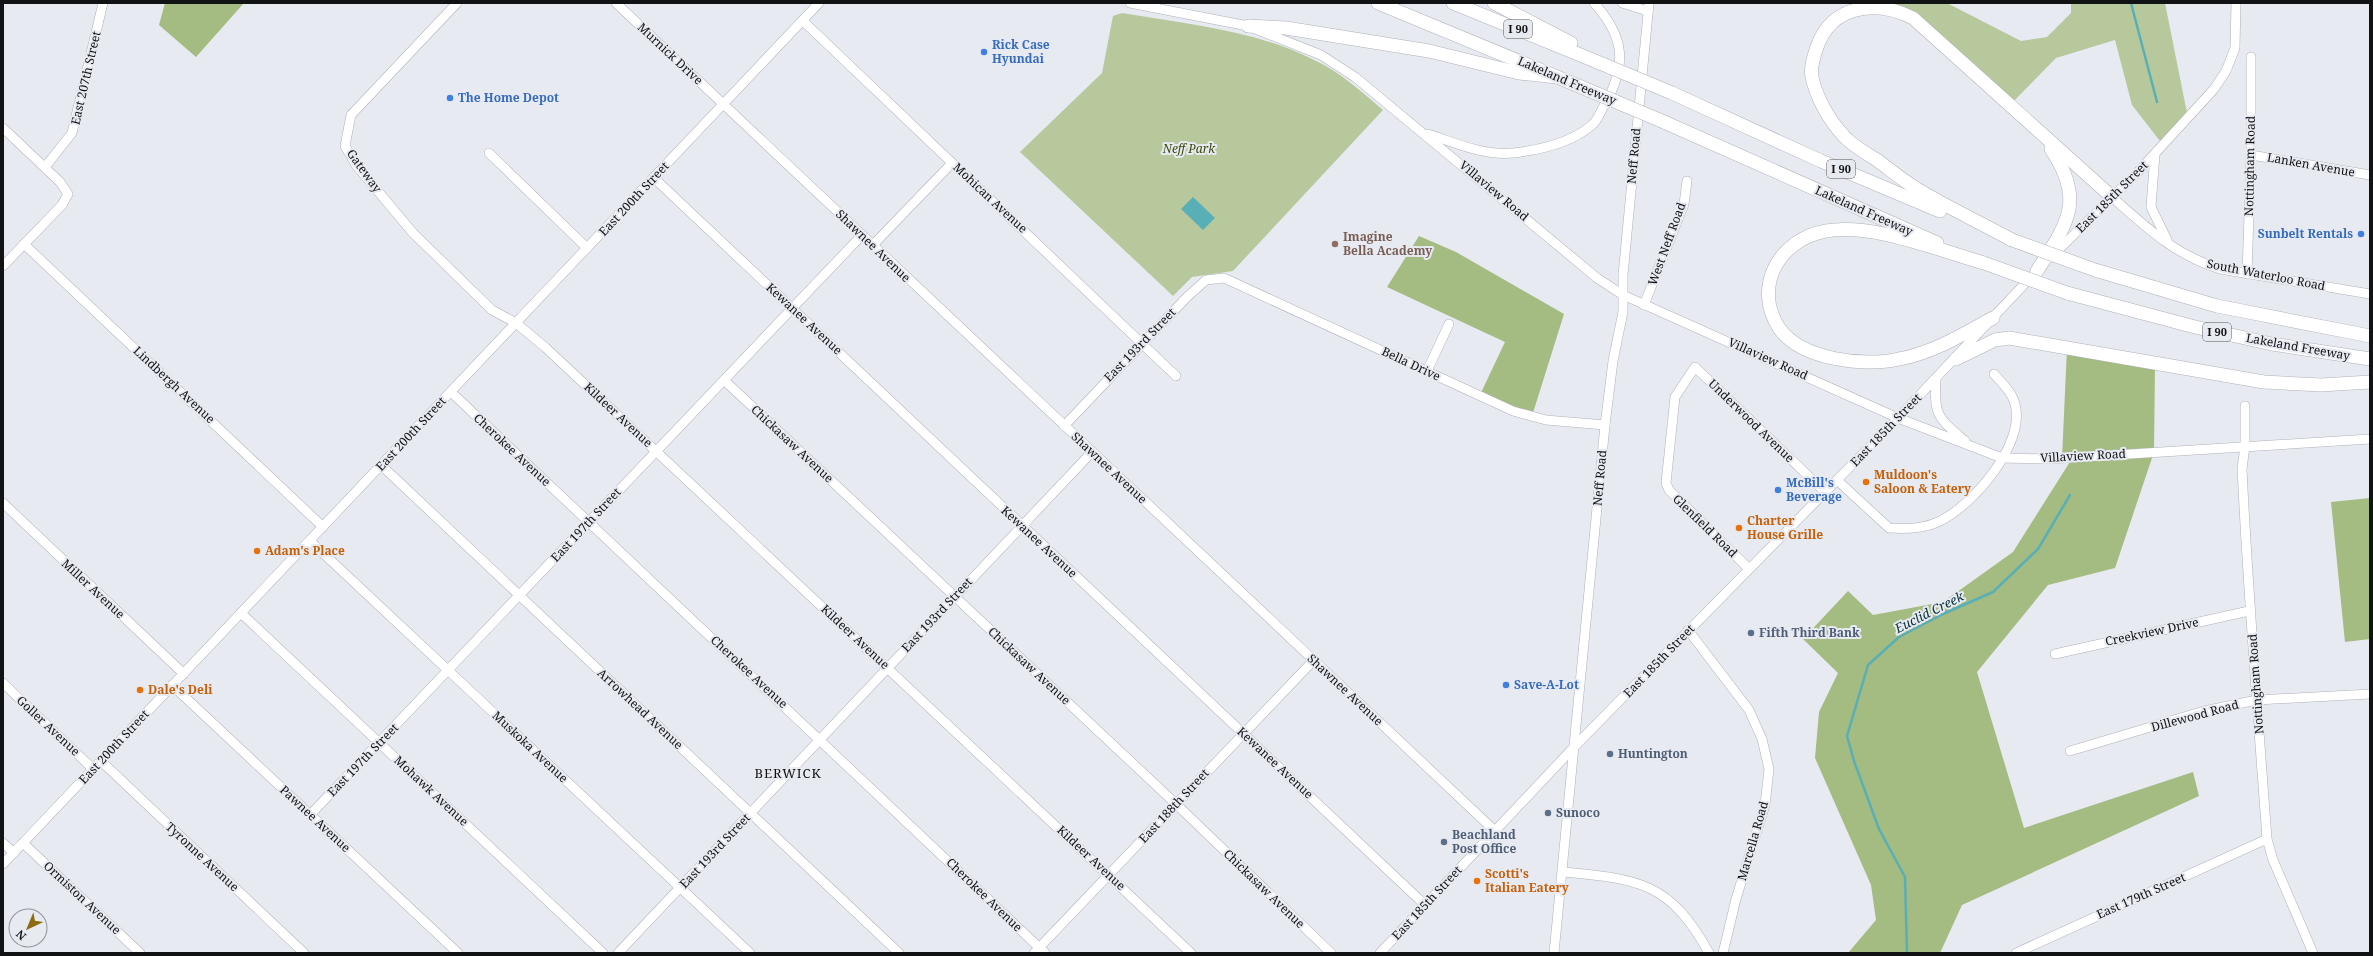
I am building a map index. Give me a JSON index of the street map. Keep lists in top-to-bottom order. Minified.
{"streets":{"highway":["I 90","Lakeland Freeway"],"street":["Murnick Drive","East 207th Street","Neff Road","Lanken Avenue","Nottingham Road","Gateway","Villaview Road","East 185th Street","Mohican Avenue","East 200th Street","West Neff Road","Shawnee Avenue","South Waterloo Road","Kewanee Avenue","East 193rd Street","Bella Drive","Lindbergh Avenue","Kildeer Avenue","Underwood Avenue","Chickasaw Avenue","Cherokee Avenue","East 197th Street","Glenfield Road","Miller Avenue","Creekview Drive","Arrowhead Avenue","Dillewood Road","Goller Avenue","Muskoka Avenue","Mohawk Avenue","East 188th Street","Pawnee Avenue","Marcella Road","Tyronne Avenue","East 179th Street","Ormiston Avenue"]},"crossings":[["I 90","Lakeland Freeway"],["Murnick Drive","East 200th Street"],["Murnick Drive","Shawnee Avenue"],["Neff Road","Villaview Road"],["Neff Road","East 185th Street"],["Neff Road","Bella Drive"],["Lanken Avenue","Nottingham Road"],["Nottingham Road","Villaview Road"],["Nottingham Road","South Waterloo Road"],["Nottingham Road","Creekview Drive"],["Nottingham Road","Dillewood Road"],["Nottingham Road","East 179th Street"],["Gateway","East 200th Street"],["Gateway","Kildeer Avenue"],["Villaview Road","East 185th Street"],["Villaview Road","West Neff Road"],["East 185th Street","Shawnee Avenue"],["East 185th Street","South Waterloo Road"],["East 185th Street","Kewanee Avenue"],["East 185th Street","Underwood Avenue"],["East 185th Street","Glenfield Road"],["East 185th Street","Marcella Road"],["Mohican Avenue","East 200th Street"],["Mohican Avenue","East 193rd Street"],["East 200th Street","Shawnee Avenue"],["East 200th Street","Kewanee Avenue"],["East 200th Street","Lindbergh Avenue"],["East 200th Street","Kildeer Avenue"],["East 200th Street","Cherokee Avenue"],["East 200th Street","Miller Avenue"],["East 200th Street","Arrowhead Avenue"],["East 200th Street","Goller Avenue"],["East 200th Street","Muskoka Avenue"],["East 200th Street","Mohawk Avenue"],["East 200th Street","Pawnee Avenue"],["East 200th Street","Tyronne Avenue"],["East 200th Street","Ormiston Avenue"],["Shawnee Avenue","East 193rd Street"],["Shawnee Avenue","East 197th Street"],["Shawnee Avenue","East 188th Street"],["Kewanee Avenue","East 193rd Street"],["Kewanee Avenue","East 197th Street"],["Kewanee Avenue","East 188th Street"],["East 193rd Street","Bella Drive"],["East 193rd Street","Kildeer Avenue"],["East 193rd Street","Chickasaw Avenue"],["East 193rd Street","Cherokee Avenue"],["East 193rd Street","Arrowhead Avenue"],["East 193rd Street","Muskoka Avenue"],["Kildeer Avenue","East 197th Street"],["Kildeer Avenue","East 188th Street"],["Underwood Avenue","Glenfield Road"],["Chickasaw Avenue","East 197th Street"],["Chickasaw Avenue","East 188th Street"],["Cherokee Avenue","East 197th Street"],["Cherokee Avenue","East 188th Street"],["East 197th Street","Arrowhead Avenue"],["East 197th Street","Muskoka Avenue"],["East 197th Street","Mohawk Avenue"],["East 197th Street","Pawnee Avenue"]],"districts":["BERWICK"],"water":["Euclid Creek"],"parks":["Neff Park"],"places":["Rick Case Hyundai","The Home Depot","Sunbelt Rentals","Imagine Bella Academy","Muldoon's Saloon & Eatery","McBill's Beverage","Charter House Grille","Adam's Place","Fifth Third Bank","Save-A-Lot","Dale's Deli","Huntington","Sunoco","Beachland Post Office","Scotti's Italian Eatery"],"north":"bottom left"}
